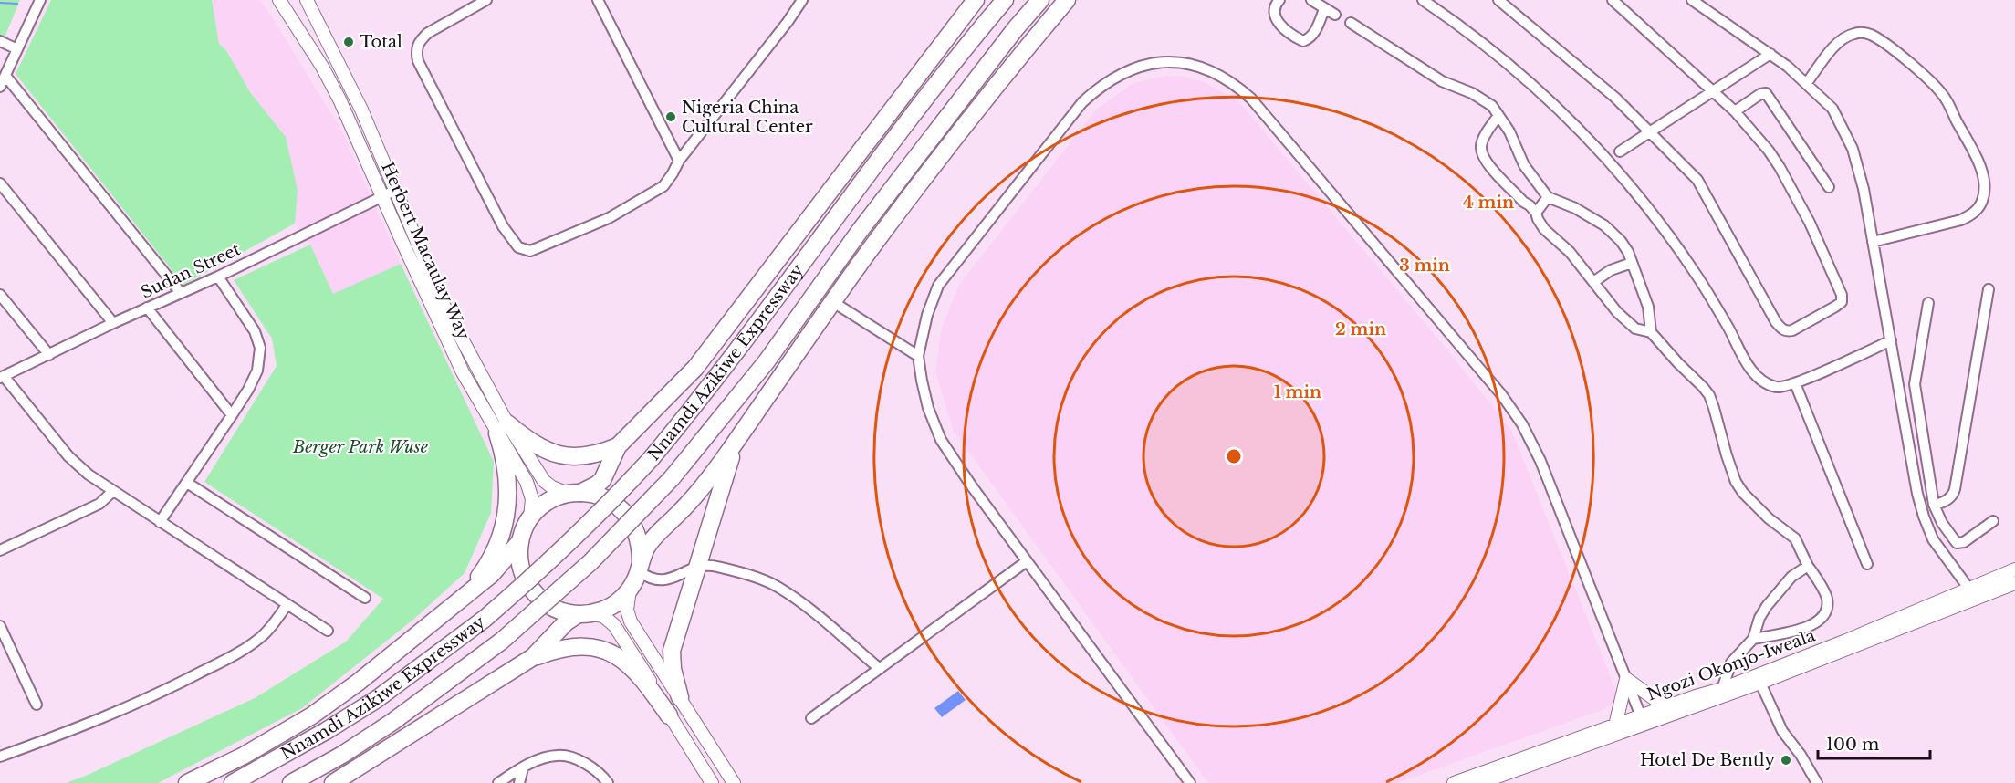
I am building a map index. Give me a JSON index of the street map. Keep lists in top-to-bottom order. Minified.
{"streets":{"highway":["Nnamdi Azikiwe Expressway"],"main road":["Herbert Macaulay Way","Ngozi Okonjo-Iweala"],"street":["Sudan Street"]},"crossings":[["Herbert Macaulay Way","Sudan Street"],["Herbert Macaulay Way","Nnamdi Azikiwe Expressway"]],"parks":["Berger Park Wuse"],"places":["Total","Nigeria China Cultural Center","Hotel De Bently"],"scale_bar":"100 m","rings":["4 min","3 min","2 min","1 min"]}
